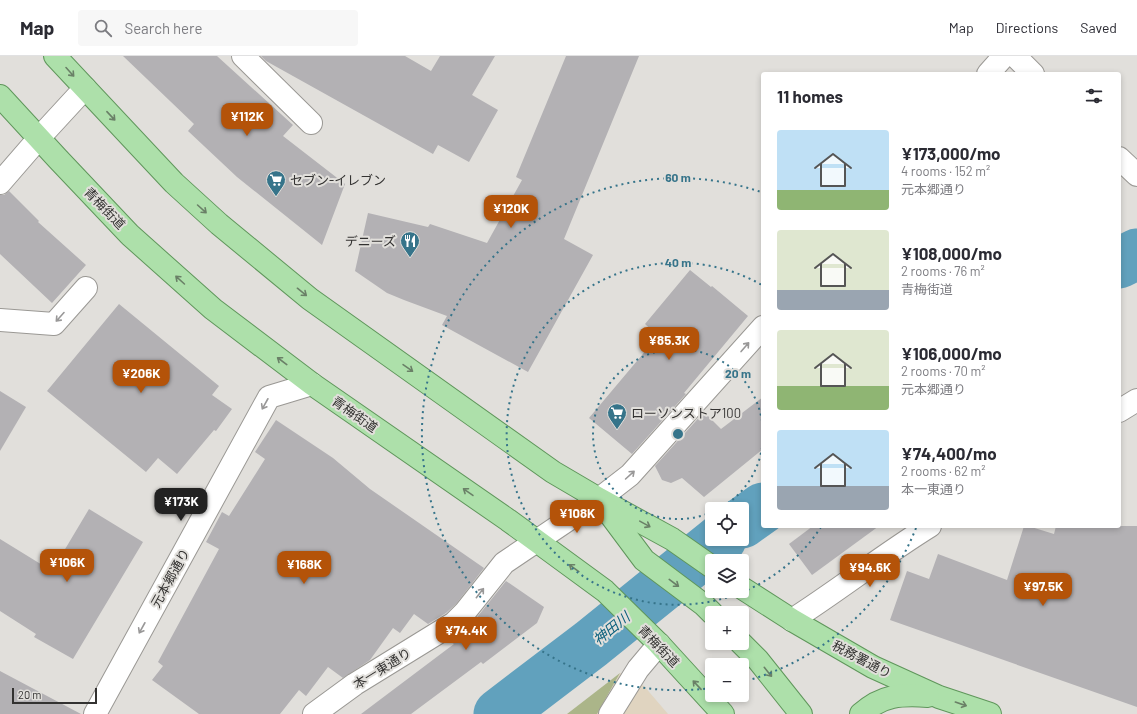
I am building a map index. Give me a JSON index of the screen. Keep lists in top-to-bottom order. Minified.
{"streets":{"main road":["青梅街道","税務署通り"],"street":["元本郷通り","本一東通り"]},"crossings":[["青梅街道","元本郷通り"],["青梅街道","本一東通り"]],"one_way":["元本郷通り","本一東通り"],"water":["神田川"],"places":{"supermarket":["セブン-イレブン","ローソンストア100"],"restaurant":["デニーズ"]},"scale_bar":"20 m","page":{"header":"Map","search":"Search here","nav":["Map","Directions","Saved"],"heading":"11 homes","price":["¥112K","¥120K","¥85.3K","¥206K","¥173K","¥108K","¥106K","¥168K","¥94.6K","¥97.5K","¥74.4K"],"list":[{"name":"¥173,000/mo","note":"4 rooms · 152 m² · 元本郷通り"},{"name":"¥108,000/mo","note":"2 rooms · 76 m² · 青梅街道"},{"name":"¥106,000/mo","note":"2 rooms · 70 m² · 元本郷通り"},{"name":"¥74,400/mo","note":"2 rooms · 62 m² · 本一東通り"}],"map_buttons":["+","−"],"scale":"20 m"},"rings":["60 m","40 m","20 m"]}
